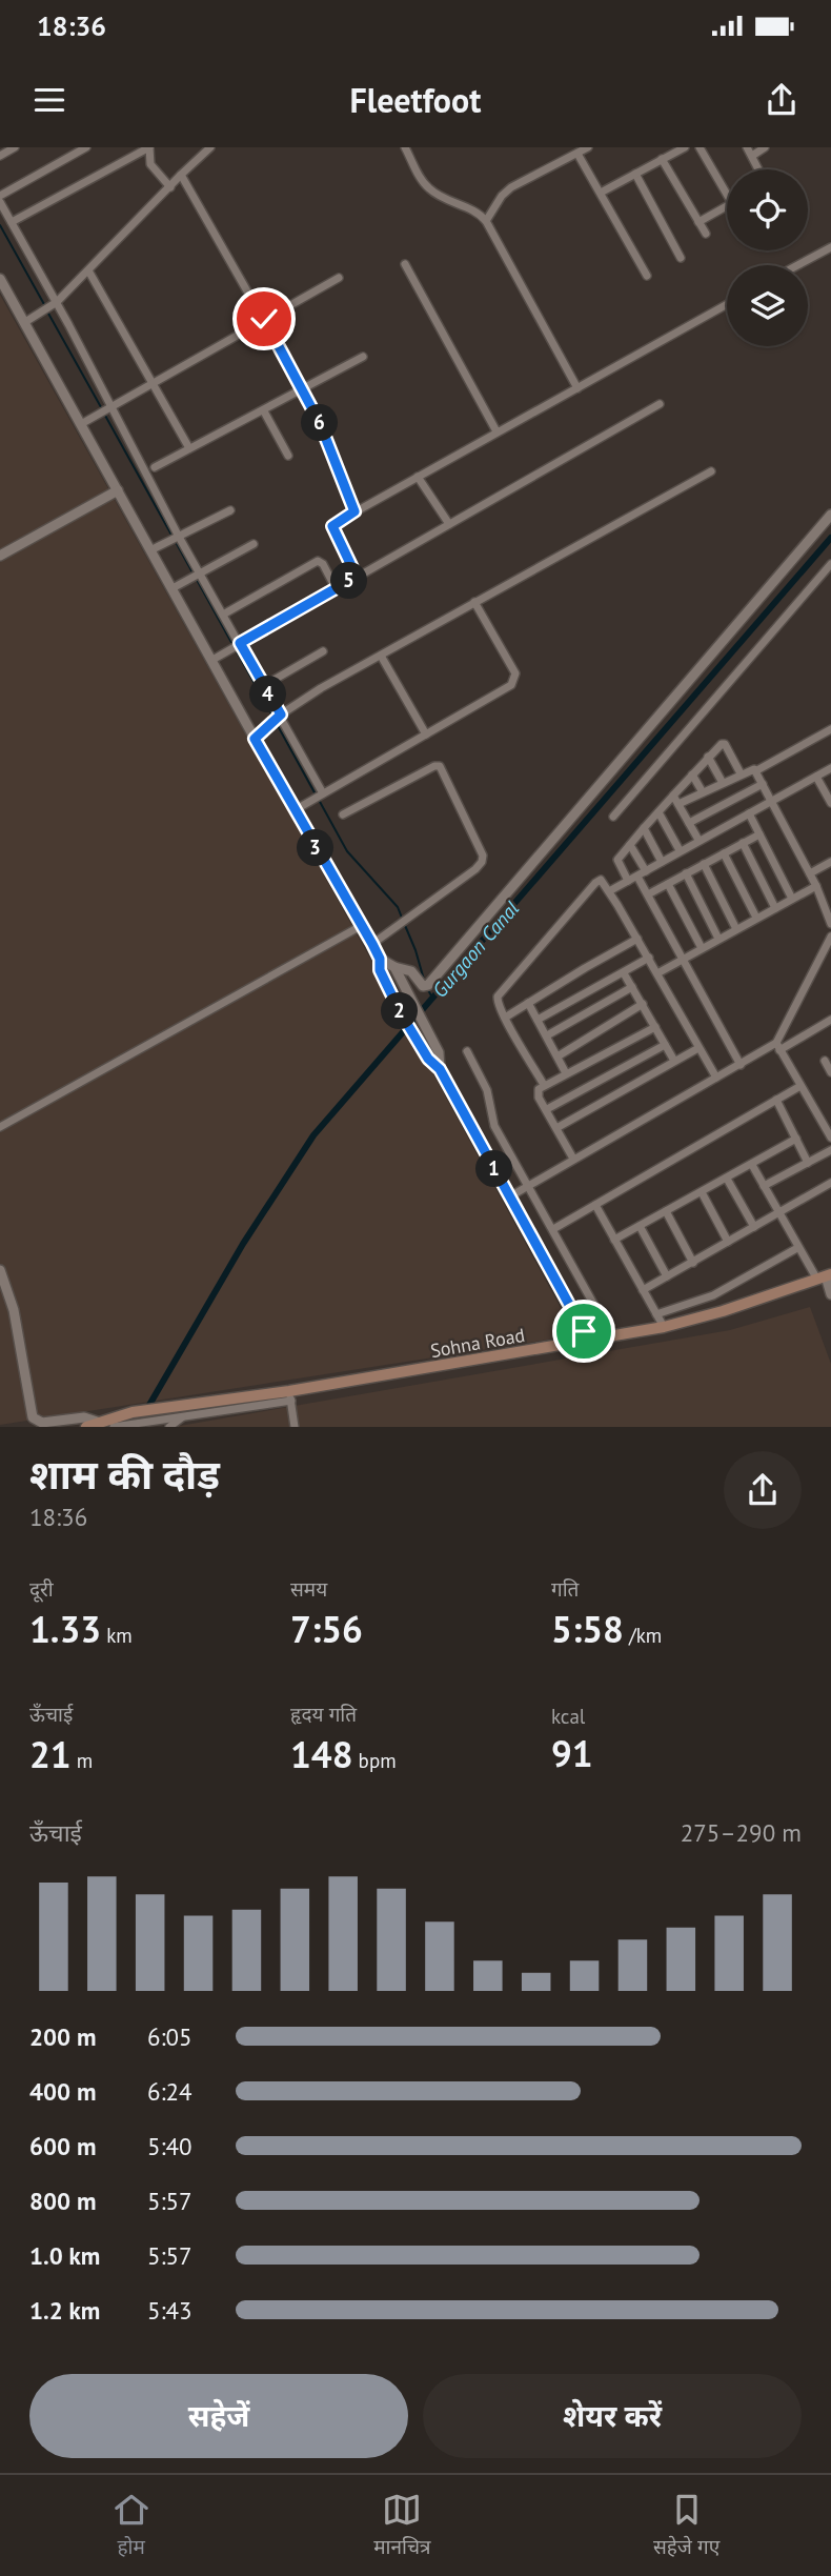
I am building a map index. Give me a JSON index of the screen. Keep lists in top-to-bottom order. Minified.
{"streets":{"main road":["Sohna Road"]},"water":["Gurgaon Canal"],"page":{"status":"18:36","header":"Fleetfoot","pins":["6","5","4","3","2","1"],"heading":["शाम की दौड़","18:36"],"stats":[["दूरी","1.33 km"],["समय","7:56"],["गति","5:58 /km"],["ऊँचाई","21 m"],["हृदय गति","148 bpm"],["kcal","91"]],"chart":["ऊँचाई","275–290 m"],"list":[{"name":"200 m","note":"6:05"},{"name":"400 m","note":"6:24"},{"name":"600 m","note":"5:40"},{"name":"800 m","note":"5:57"},{"name":"1.0 km","note":"5:57"},{"name":"1.2 km","note":"5:43"}],"buttons":["सहेजें","शेयर करें"],"tabs":["होम","मानचित्र","सहेजे गए"]}}
